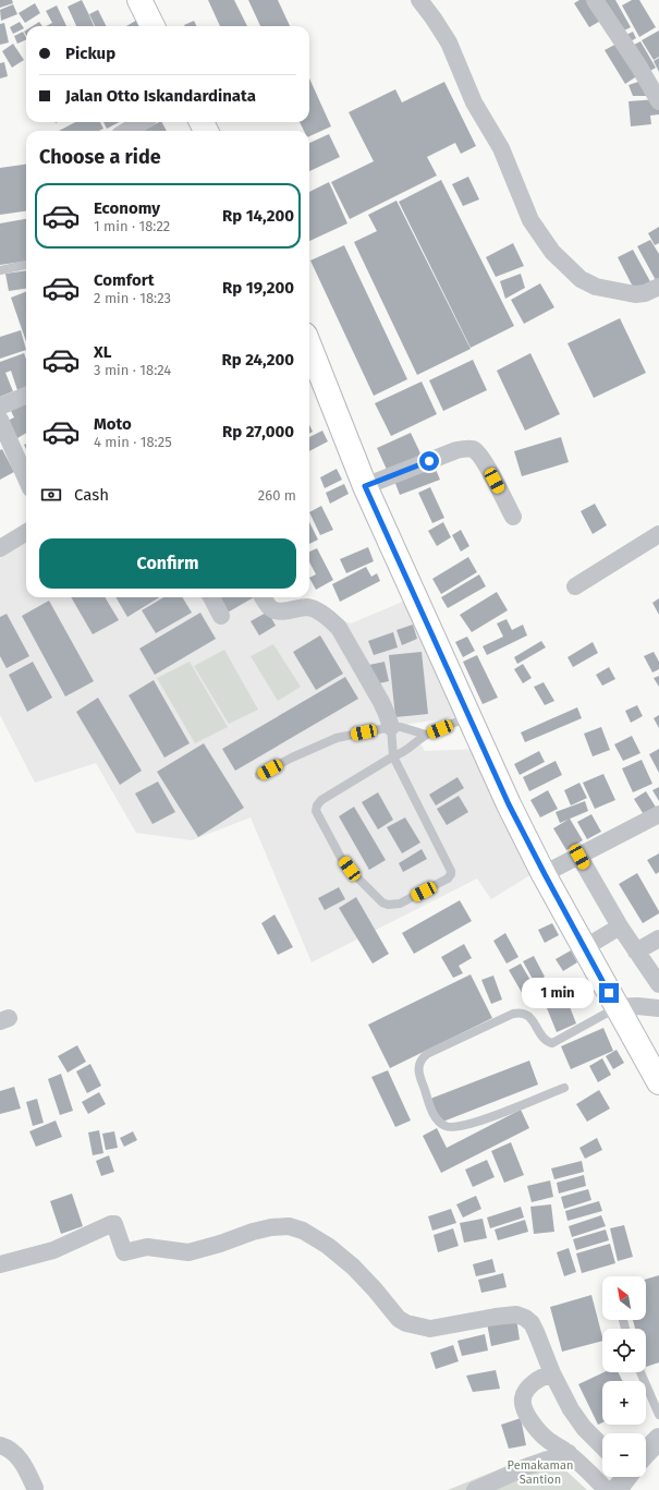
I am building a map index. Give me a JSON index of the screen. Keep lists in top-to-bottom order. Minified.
{"parks":["Pemakaman Santion"],"north":"top left","page":{"banner":["Pickup","Jalan Otto Iskandardinata"],"heading":"Choose a ride","list":[{"name":"Economy","note":"1 min · 18:22","value":"Rp 14,200"},{"name":"Comfort","note":"2 min · 18:23","value":"Rp 19,200"},{"name":"XL","note":"3 min · 18:24","value":"Rp 24,200"},{"name":"Moto","note":"4 min · 18:25","value":"Rp 27,000"}],"pay":["Cash","260 m"],"buttons":"Confirm","bubble":"1 min","map_buttons":["+","−"]}}
